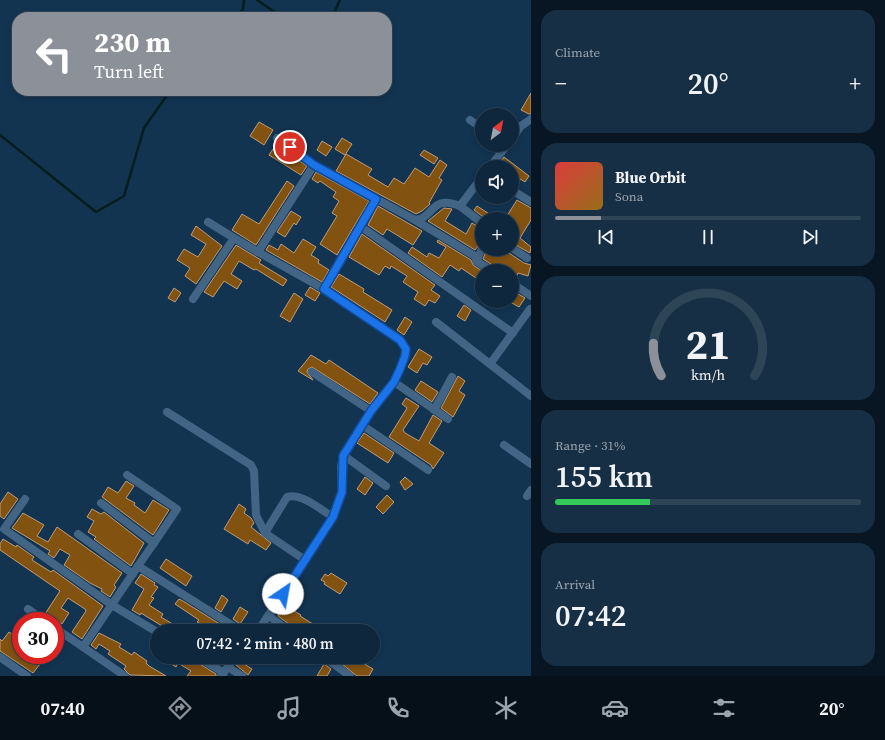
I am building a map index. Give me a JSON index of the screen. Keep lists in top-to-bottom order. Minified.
{"north":"top right","page":{"tile":["Climate",["Range · 31%","155 km"],["Arrival","07:42"]],"turn":["230 m","Turn left"],"heat":["−","20°","+"],"map_buttons":["+","−"],"song":["Blue Orbit","Sona"],"limit":"30","trip":"07:42 · 2 min · 480 m","tabs":["07:40","20°"],"gauge":["21","km/h"]}}
